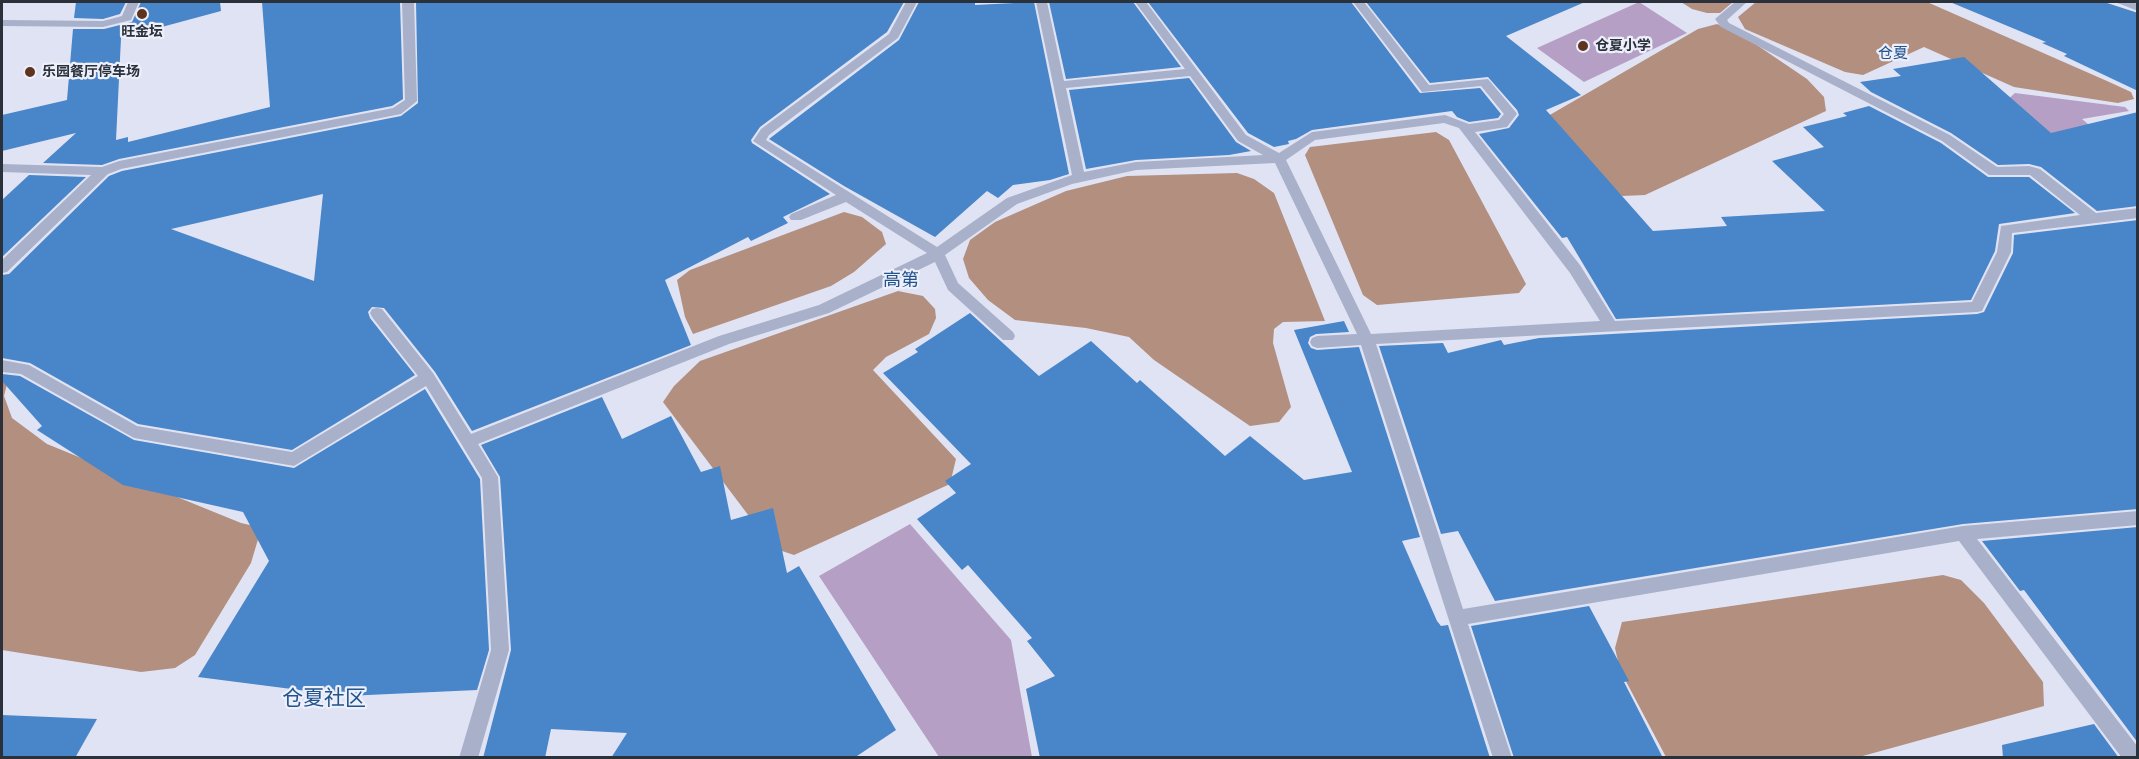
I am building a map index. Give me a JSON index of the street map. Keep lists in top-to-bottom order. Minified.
{"districts":["仓夏","高第","仓夏社区"],"places":["旺金坛","仓夏小学","乐园餐厅停车场"]}
